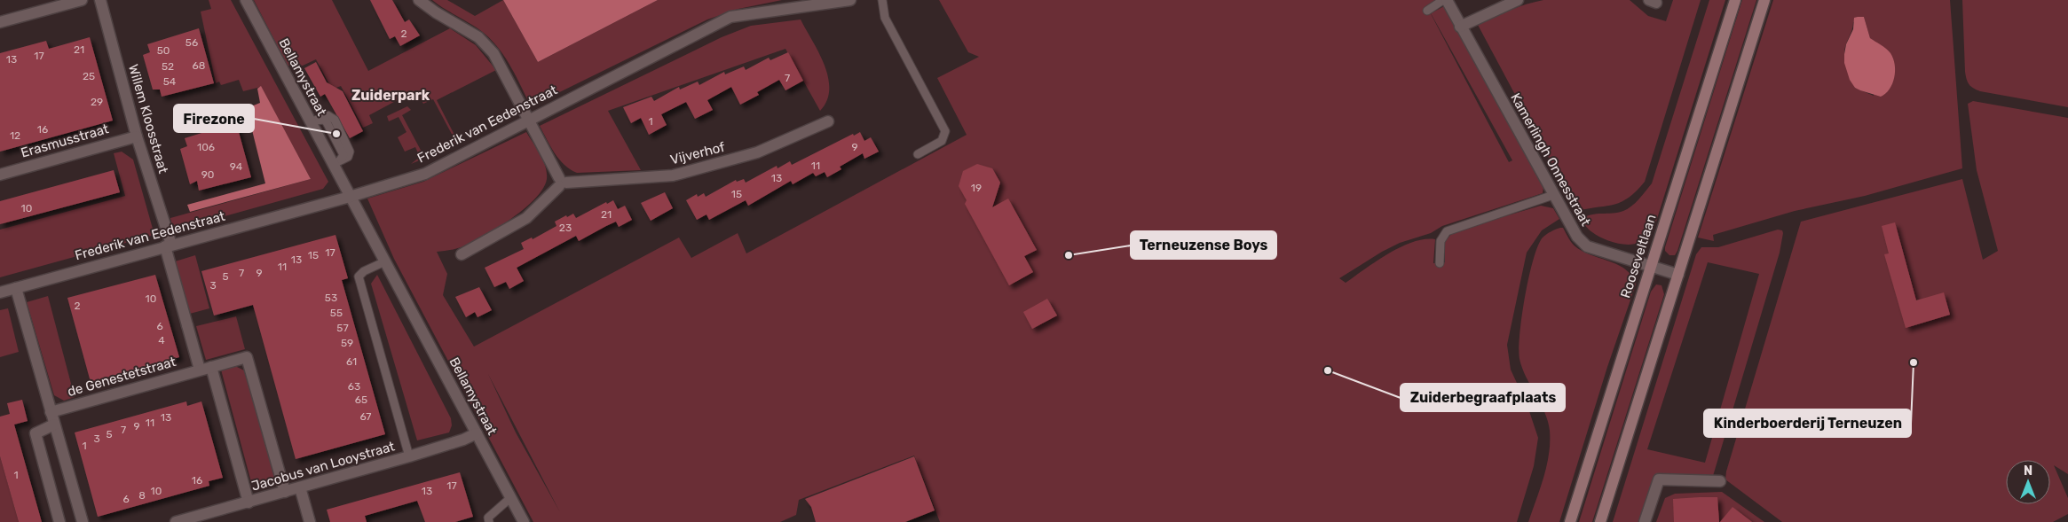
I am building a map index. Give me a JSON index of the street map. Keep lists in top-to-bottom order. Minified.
{"streets":{"main road":["Rooseveltlaan"],"street":["Bellamystraat","Willem Kloosstraat","Frederik van Eedenstraat","Erasmusstraat","Vijverhof","Kamerlingh Onnesstraat","de Genestetstraat","Jacobus van Looystraat"]},"crossings":[["Bellamystraat","Frederik van Eedenstraat"],["Bellamystraat","Jacobus van Looystraat"],["Willem Kloosstraat","Frederik van Eedenstraat"],["Willem Kloosstraat","Erasmusstraat"],["Willem Kloosstraat","de Genestetstraat"],["Kamerlingh Onnesstraat","Rooseveltlaan"],["de Genestetstraat","Jacobus van Looystraat"]],"districts":["Zuiderpark"],"places":["Firezone","Terneuzense Boys","Kinderboerderij Terneuzen","Zuiderbegraafplaats"],"house_numbers":["2","56","21","50","17","13","68","52","25","7","54","29","1","16","12","106","9","11","94","90","13","19","15","10","21","23","17","15","13","11","7","9","5","3","53","10","2","55","6","57","4","59","61","63","65","67","13","11","9","7","5","3","1","1","16","17","10","13","8","6"],"north":"top"}
